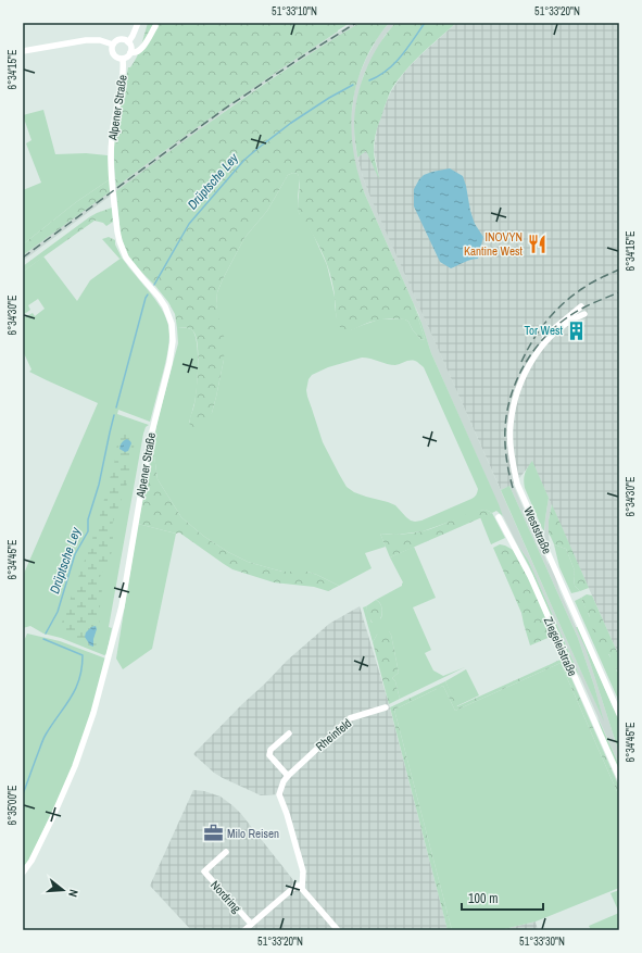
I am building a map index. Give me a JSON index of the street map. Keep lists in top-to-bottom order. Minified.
{"streets":{"street":["Alpener Straße","Weststraße","Ziegeleistraße","Rheinfeld","Nordring"]},"water":["Drüptsche Ley"],"places":{"restaurant":["INOVYN Kantine West"],"building":["Tor West"],"office":["Milo Reisen"]},"scale_bar":"100 m","north":"right","coordinates":["51°33'10\"N","51°33'20\"N","6°34'15\"E","6°34'30\"E","6°34'45\"E","6°35'00\"E","51°33'30\"N"]}
